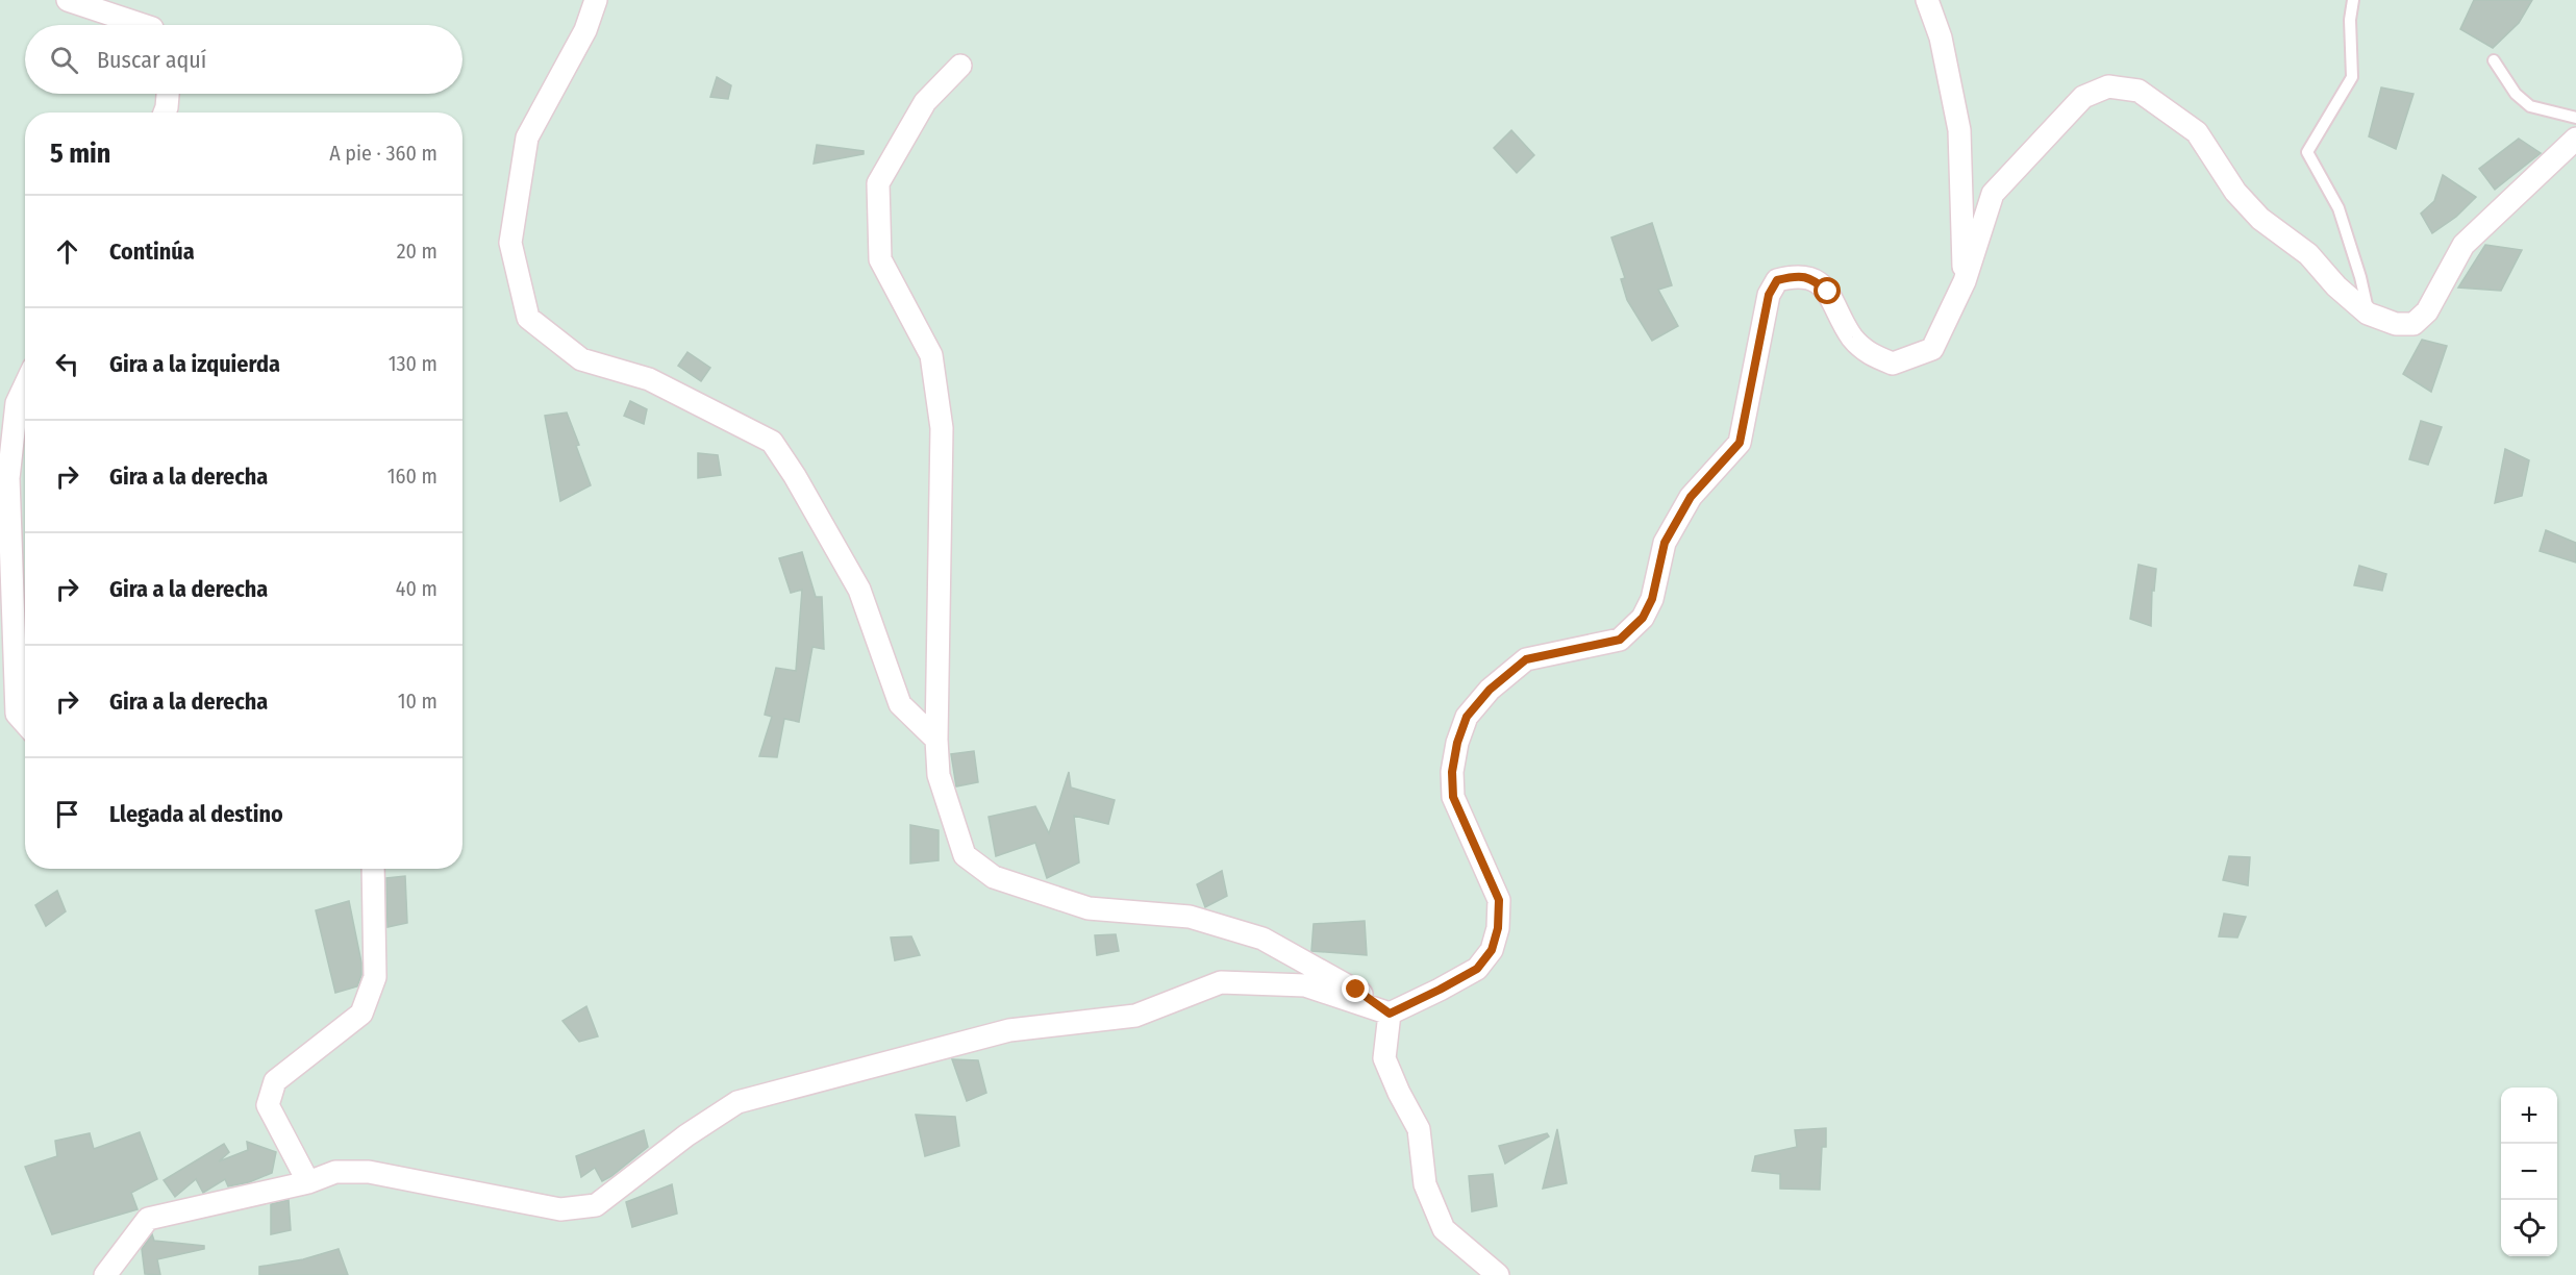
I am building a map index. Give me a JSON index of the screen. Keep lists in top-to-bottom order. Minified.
{"page":{"search":"Buscar aquí","heading":["5 min","A pie · 360 m"],"list":[["Continúa","20 m"],["Gira a la izquierda","130 m"],["Gira a la derecha","160 m"],["Gira a la derecha","40 m"],["Gira a la derecha","10 m"],"Llegada al destino"],"map_buttons":["+","−"]}}
